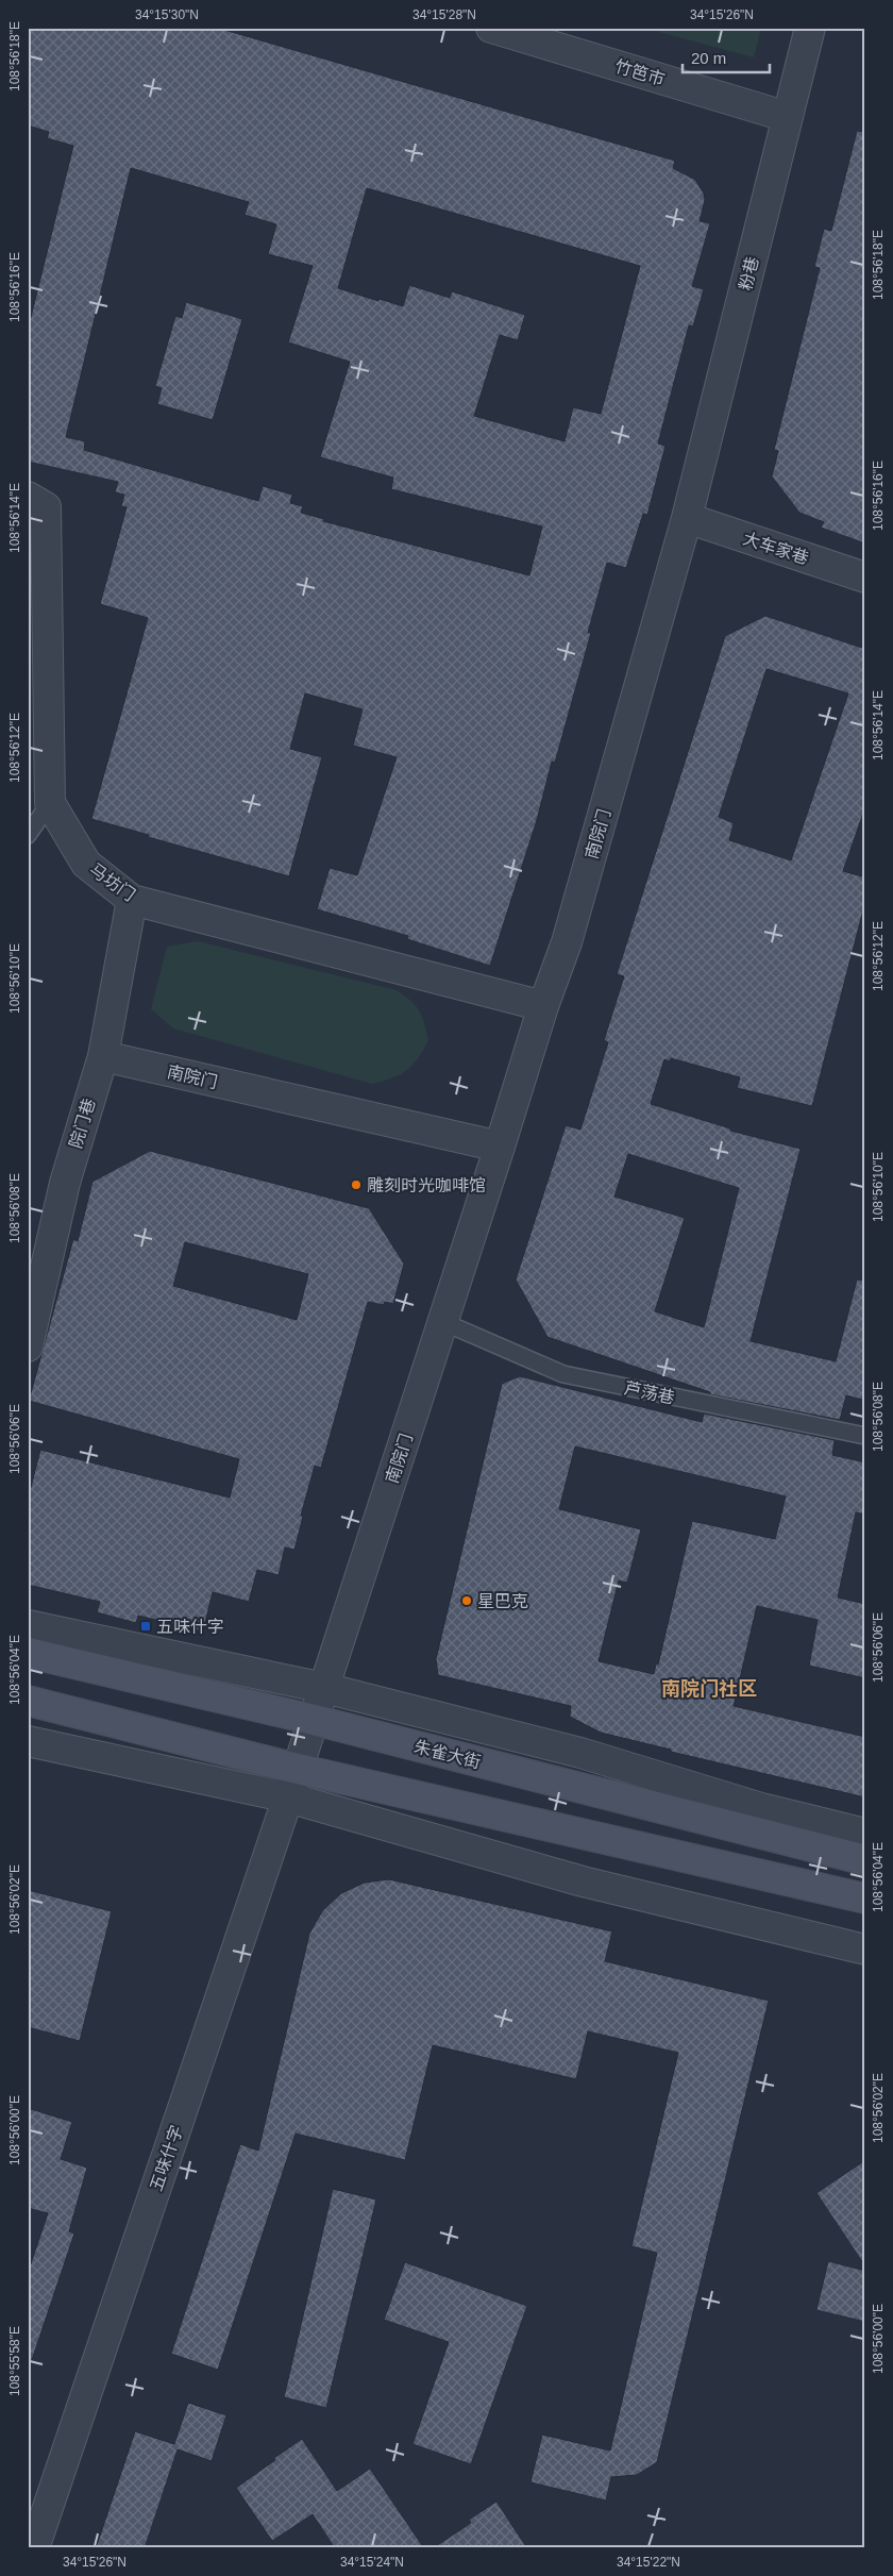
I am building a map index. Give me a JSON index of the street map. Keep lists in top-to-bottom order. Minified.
{"streets":{"main road":["朱雀大街"],"street":["竹笆市","粉巷","大车家巷","南院门","马坊门","院门巷","五味什字"],"lane":["芦荡巷"]},"crossings":[["竹笆市","粉巷"],["粉巷","大车家巷"],["粉巷","南院门"],["大车家巷","南院门"],["南院门","马坊门"],["南院门","院门巷"],["南院门","芦荡巷"],["南院门","朱雀大街"],["南院门","五味什字"],["马坊门","院门巷"]],"districts":["南院门社区"],"places":{"other":["雕刻时光咖啡馆","星巴克"],"transit":["五味什字"]},"scale_bar":"20 m","coordinates":["34°15'30\"N","34°15'28\"N","34°15'26\"N","108°56'18\"E","108°56'16\"E","108°56'14\"E","108°56'12\"E","108°56'10\"E","108°56'08\"E","108°56'06\"E","108°56'04\"E","108°56'02\"E","108°56'00\"E","108°55'58\"E","34°15'24\"N","34°15'22\"N"]}
